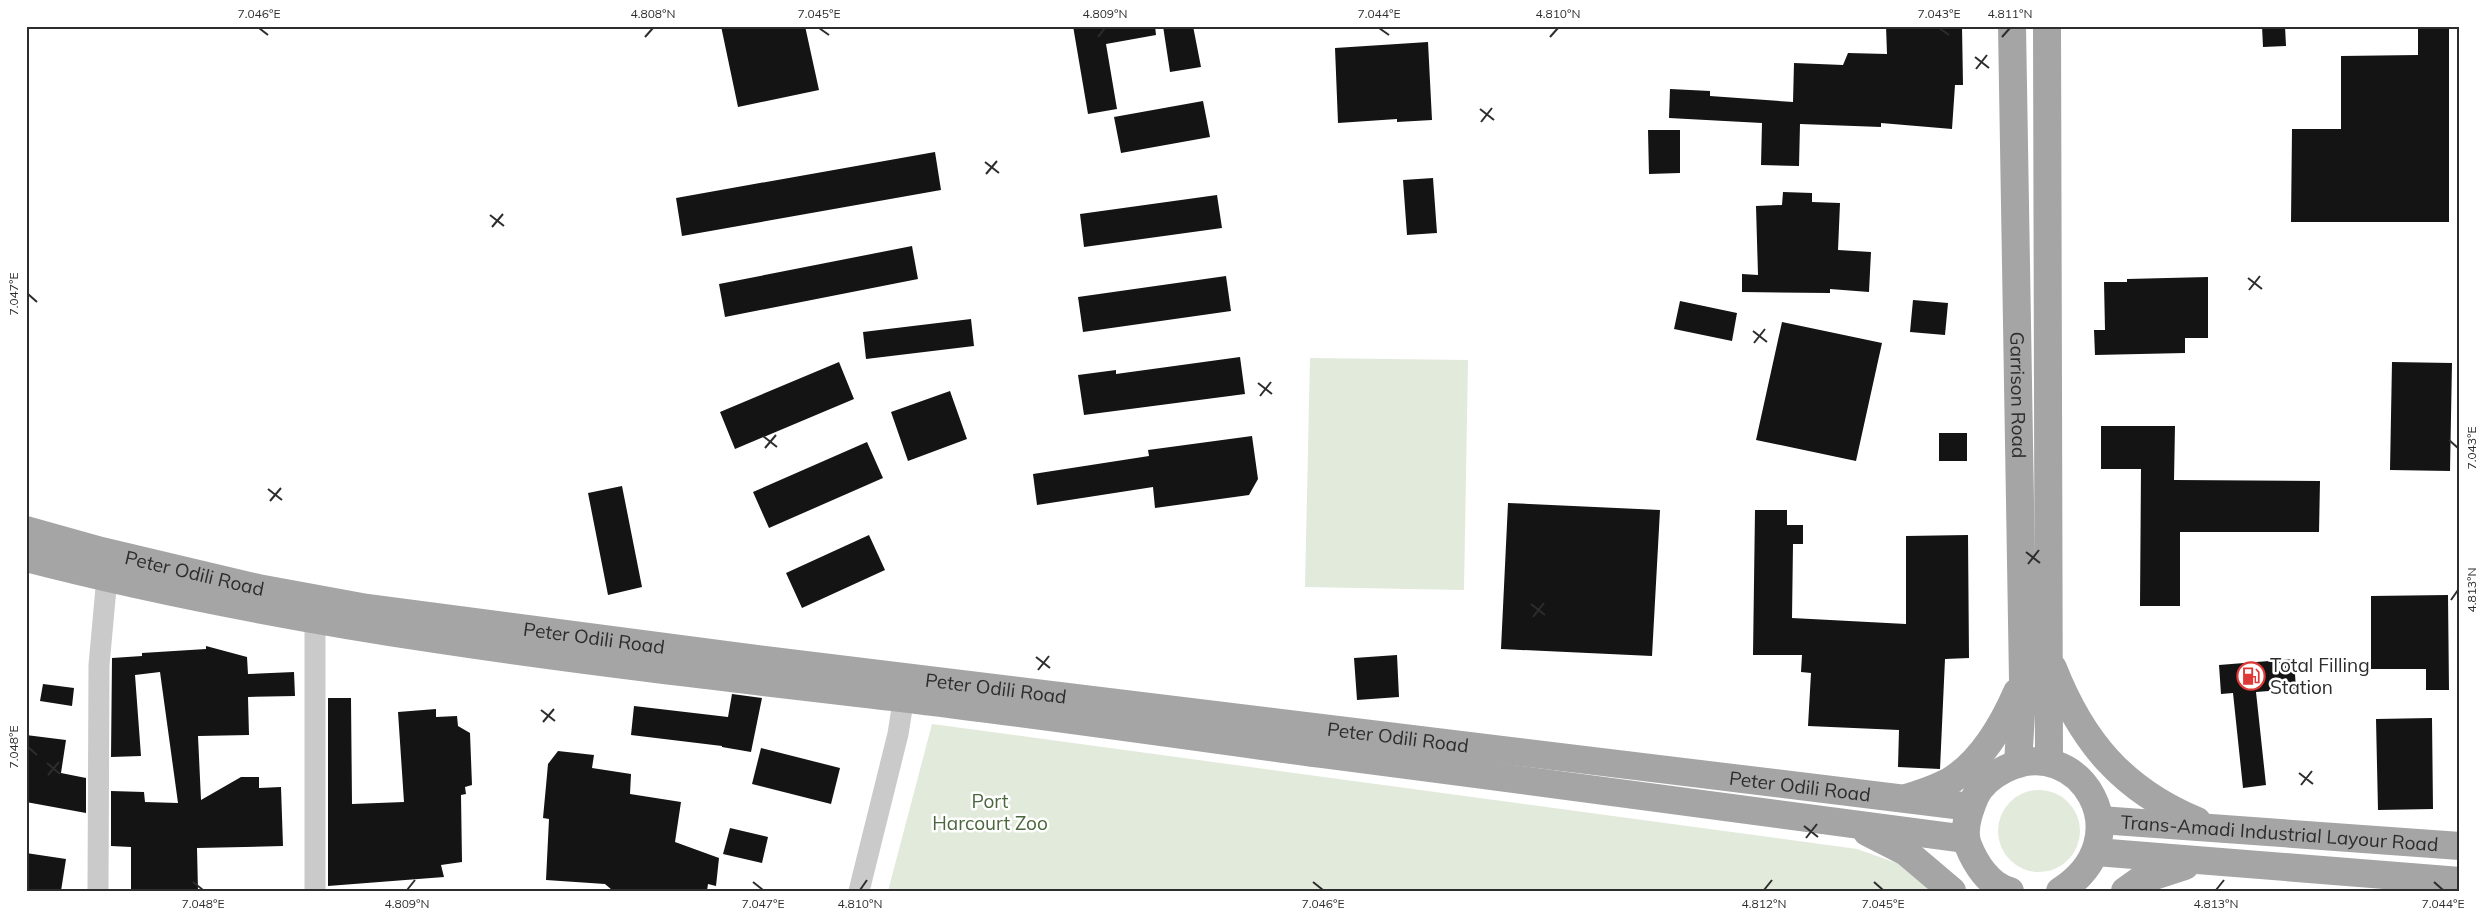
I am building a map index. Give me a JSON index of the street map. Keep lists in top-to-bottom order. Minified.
{"streets":{"main road":["Garrison Road","Peter Odili Road","Trans-Amadi Industrial Layour Road"]},"parks":["Port Harcourt Zoo"],"places":{"fuel station":["Total Filling Station"]},"coordinates":["7.046°E","4.808°N","7.045°E","4.809°N","7.044°E","4.810°N","7.043°E","4.811°N","7.047°E","4.813°N","7.048°E","4.812°N"]}
